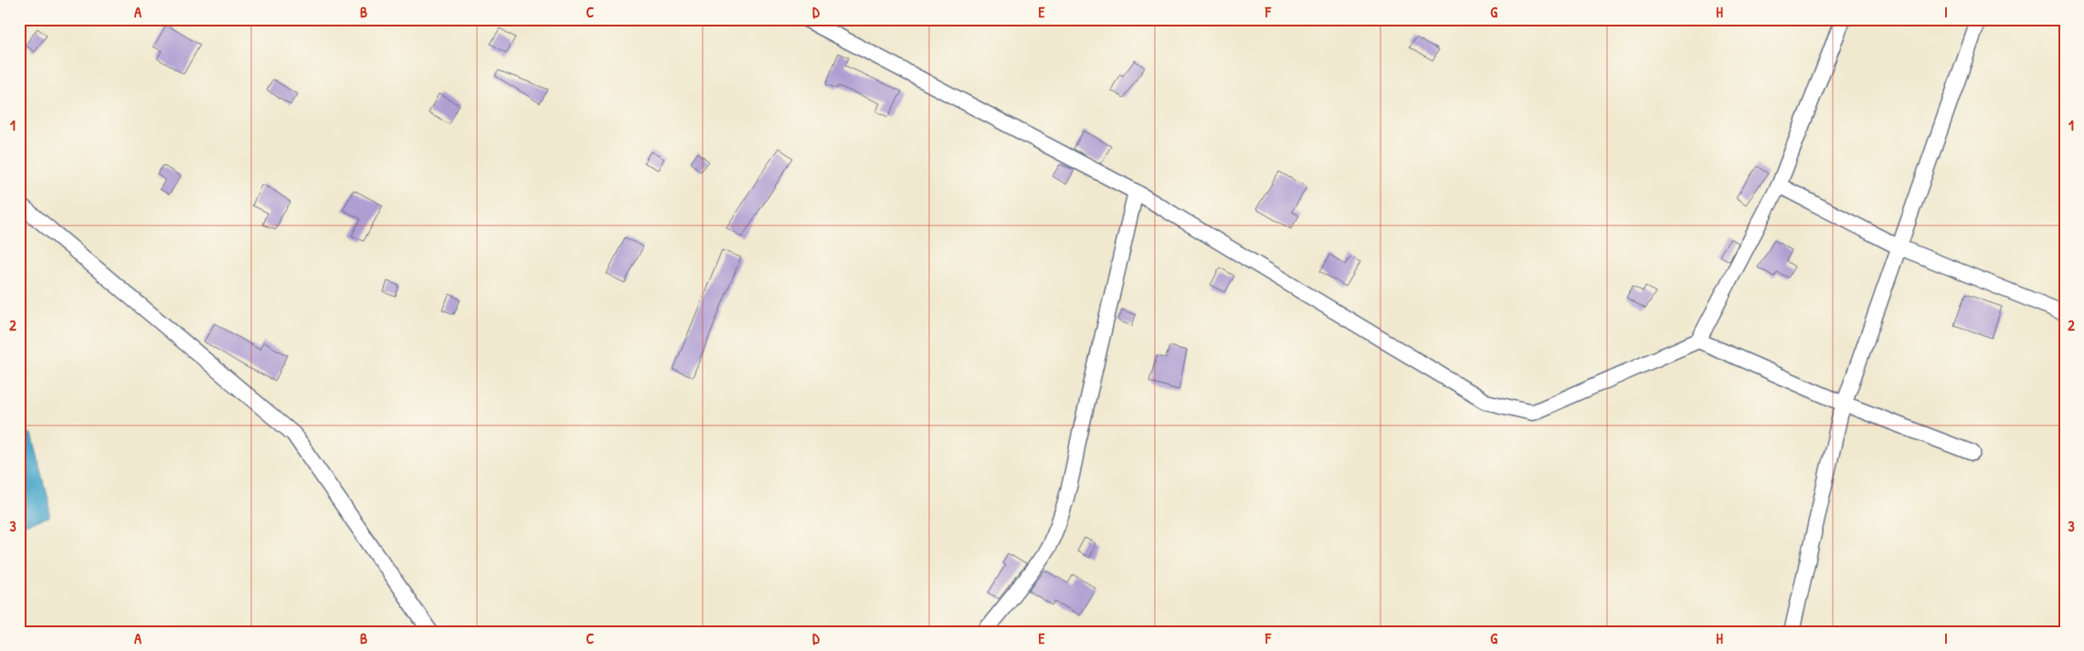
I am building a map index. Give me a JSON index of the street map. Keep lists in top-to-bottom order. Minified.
{"grid":{"columns":["A","B","C","D","E","F","G","H","I"],"rows":["1","2","3"]}}
